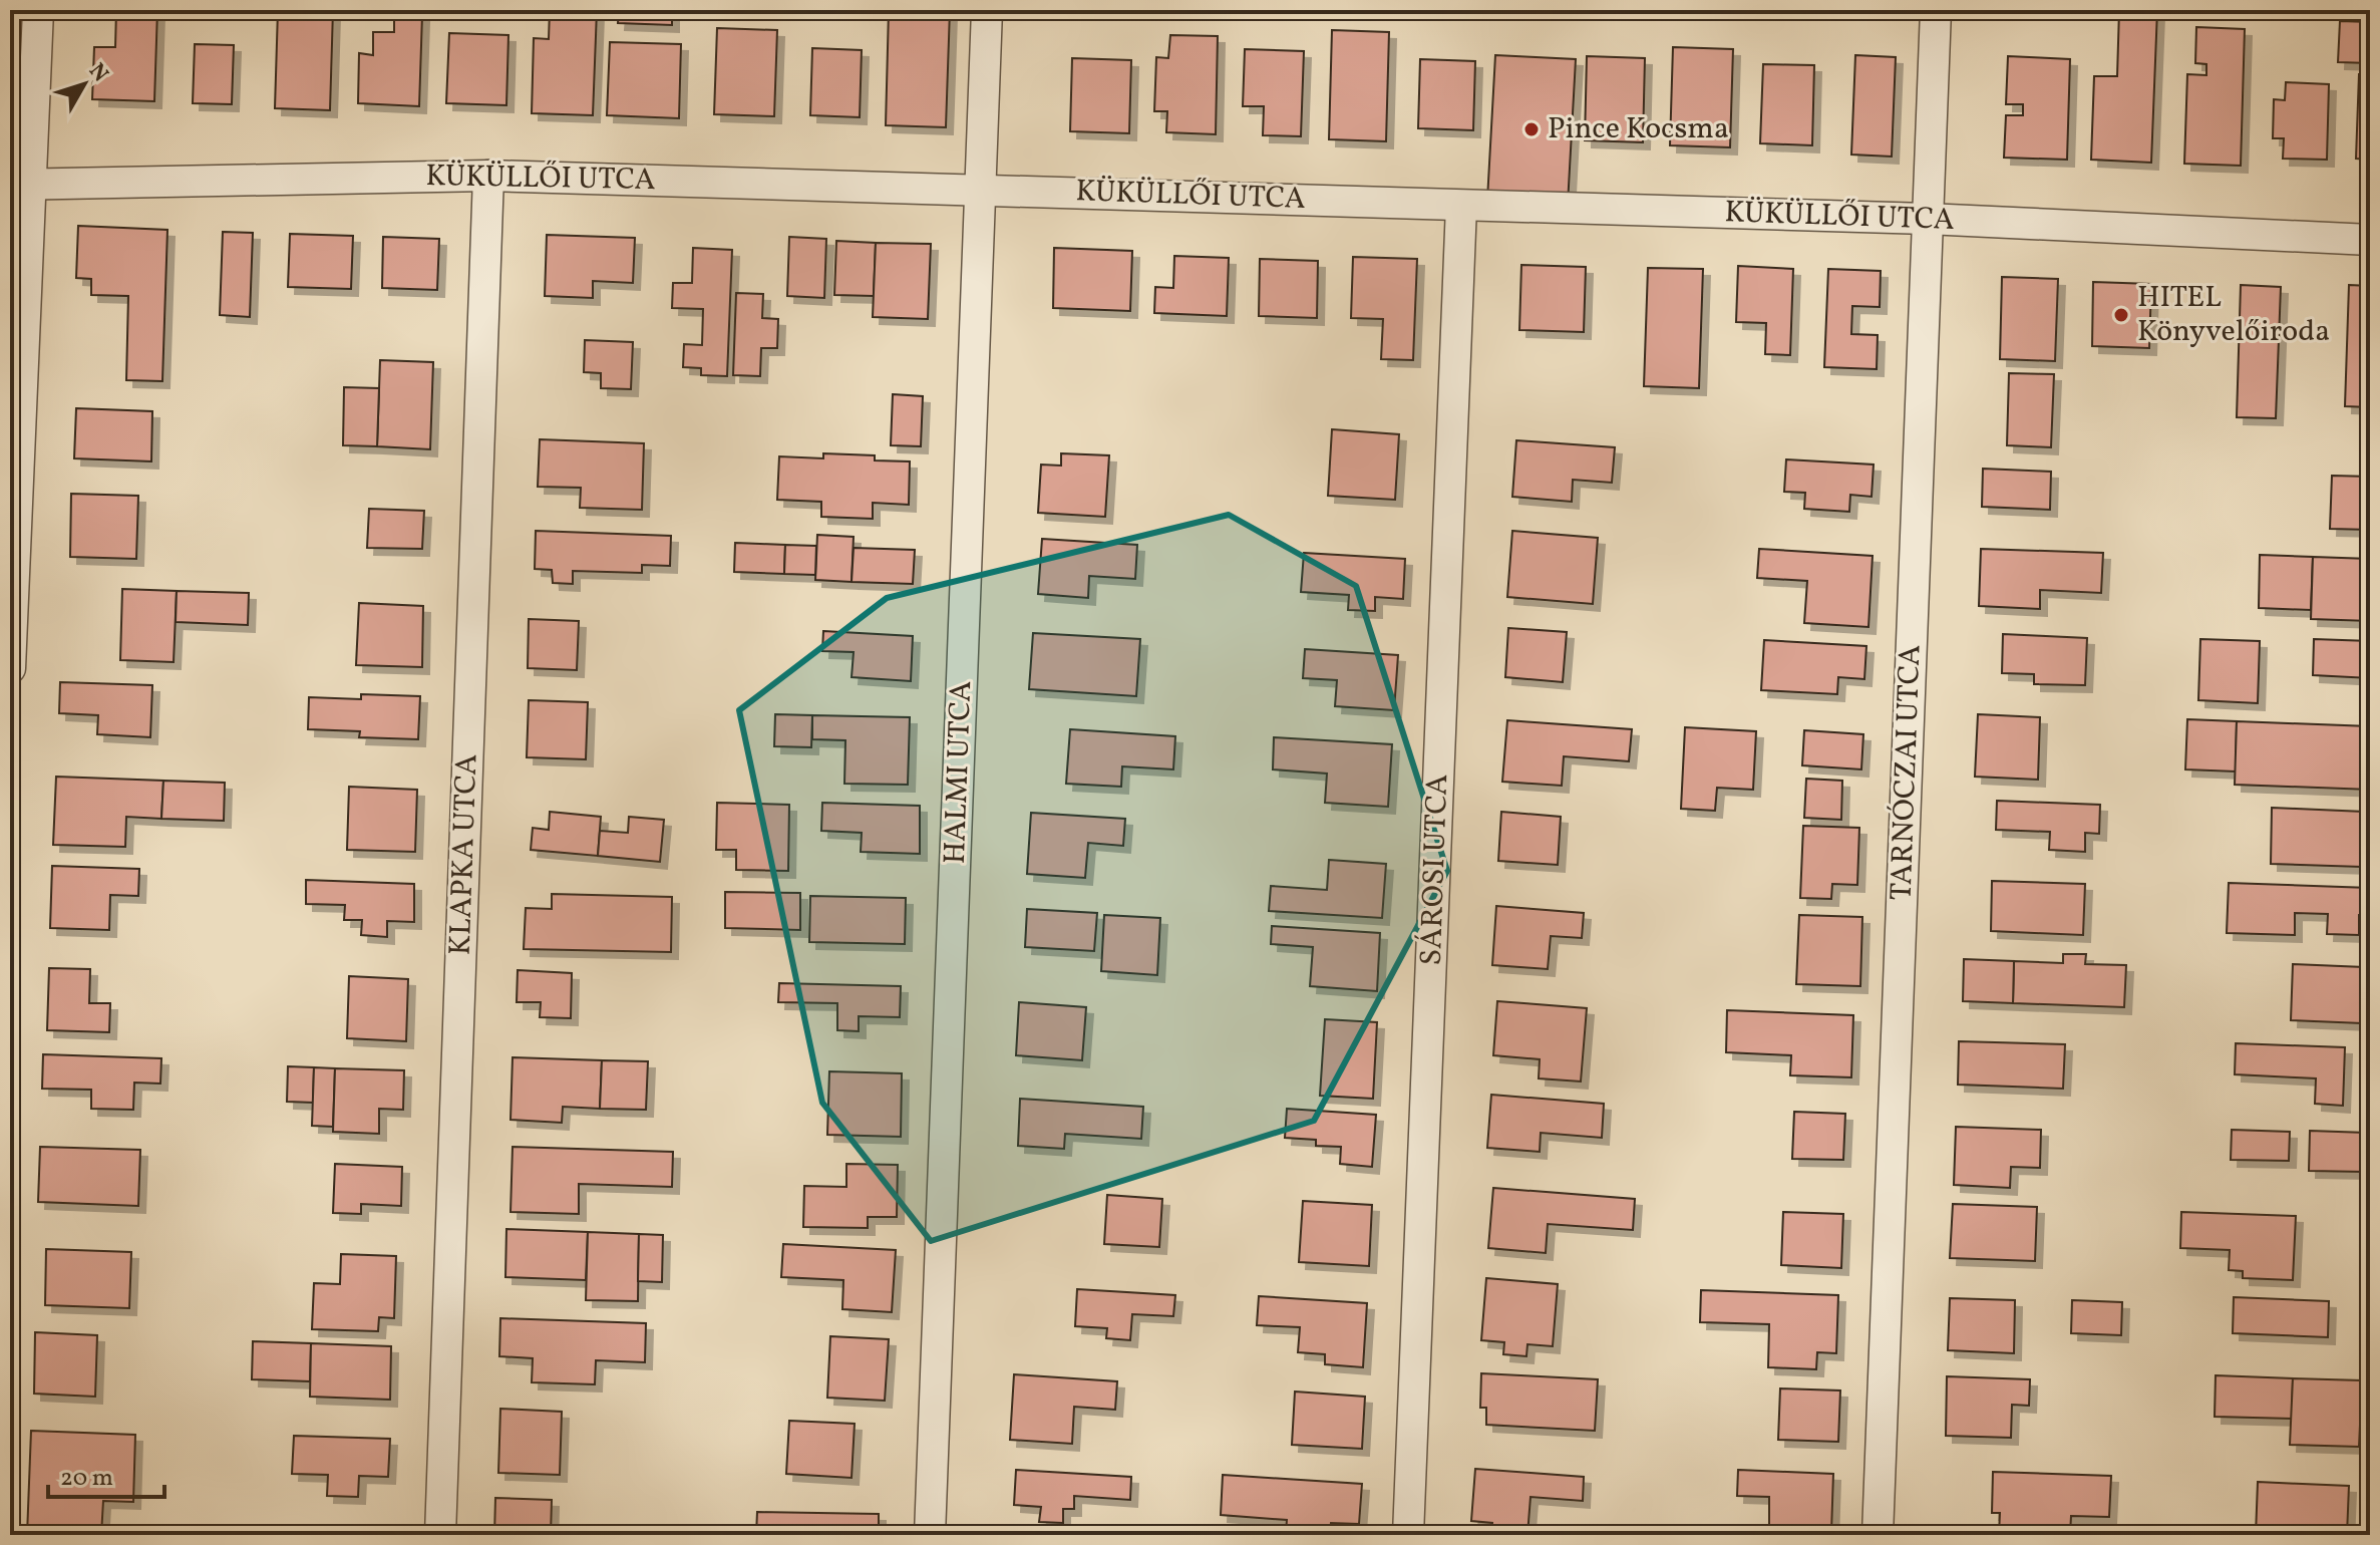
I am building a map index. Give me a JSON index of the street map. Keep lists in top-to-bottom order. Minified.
{"streets":{"street":["KÜKÜLLŐI UTCA","HALMI UTCA","TARNÓCZAI UTCA","KLAPKA UTCA","SÁROSI UTCA"]},"crossings":[["KÜKÜLLŐI UTCA","HALMI UTCA"],["KÜKÜLLŐI UTCA","TARNÓCZAI UTCA"],["KÜKÜLLŐI UTCA","KLAPKA UTCA"],["KÜKÜLLŐI UTCA","SÁROSI UTCA"]],"places":["Pince Kocsma","HITEL Könyvelőiroda"],"scale_bar":"20 m","north":"top right"}
